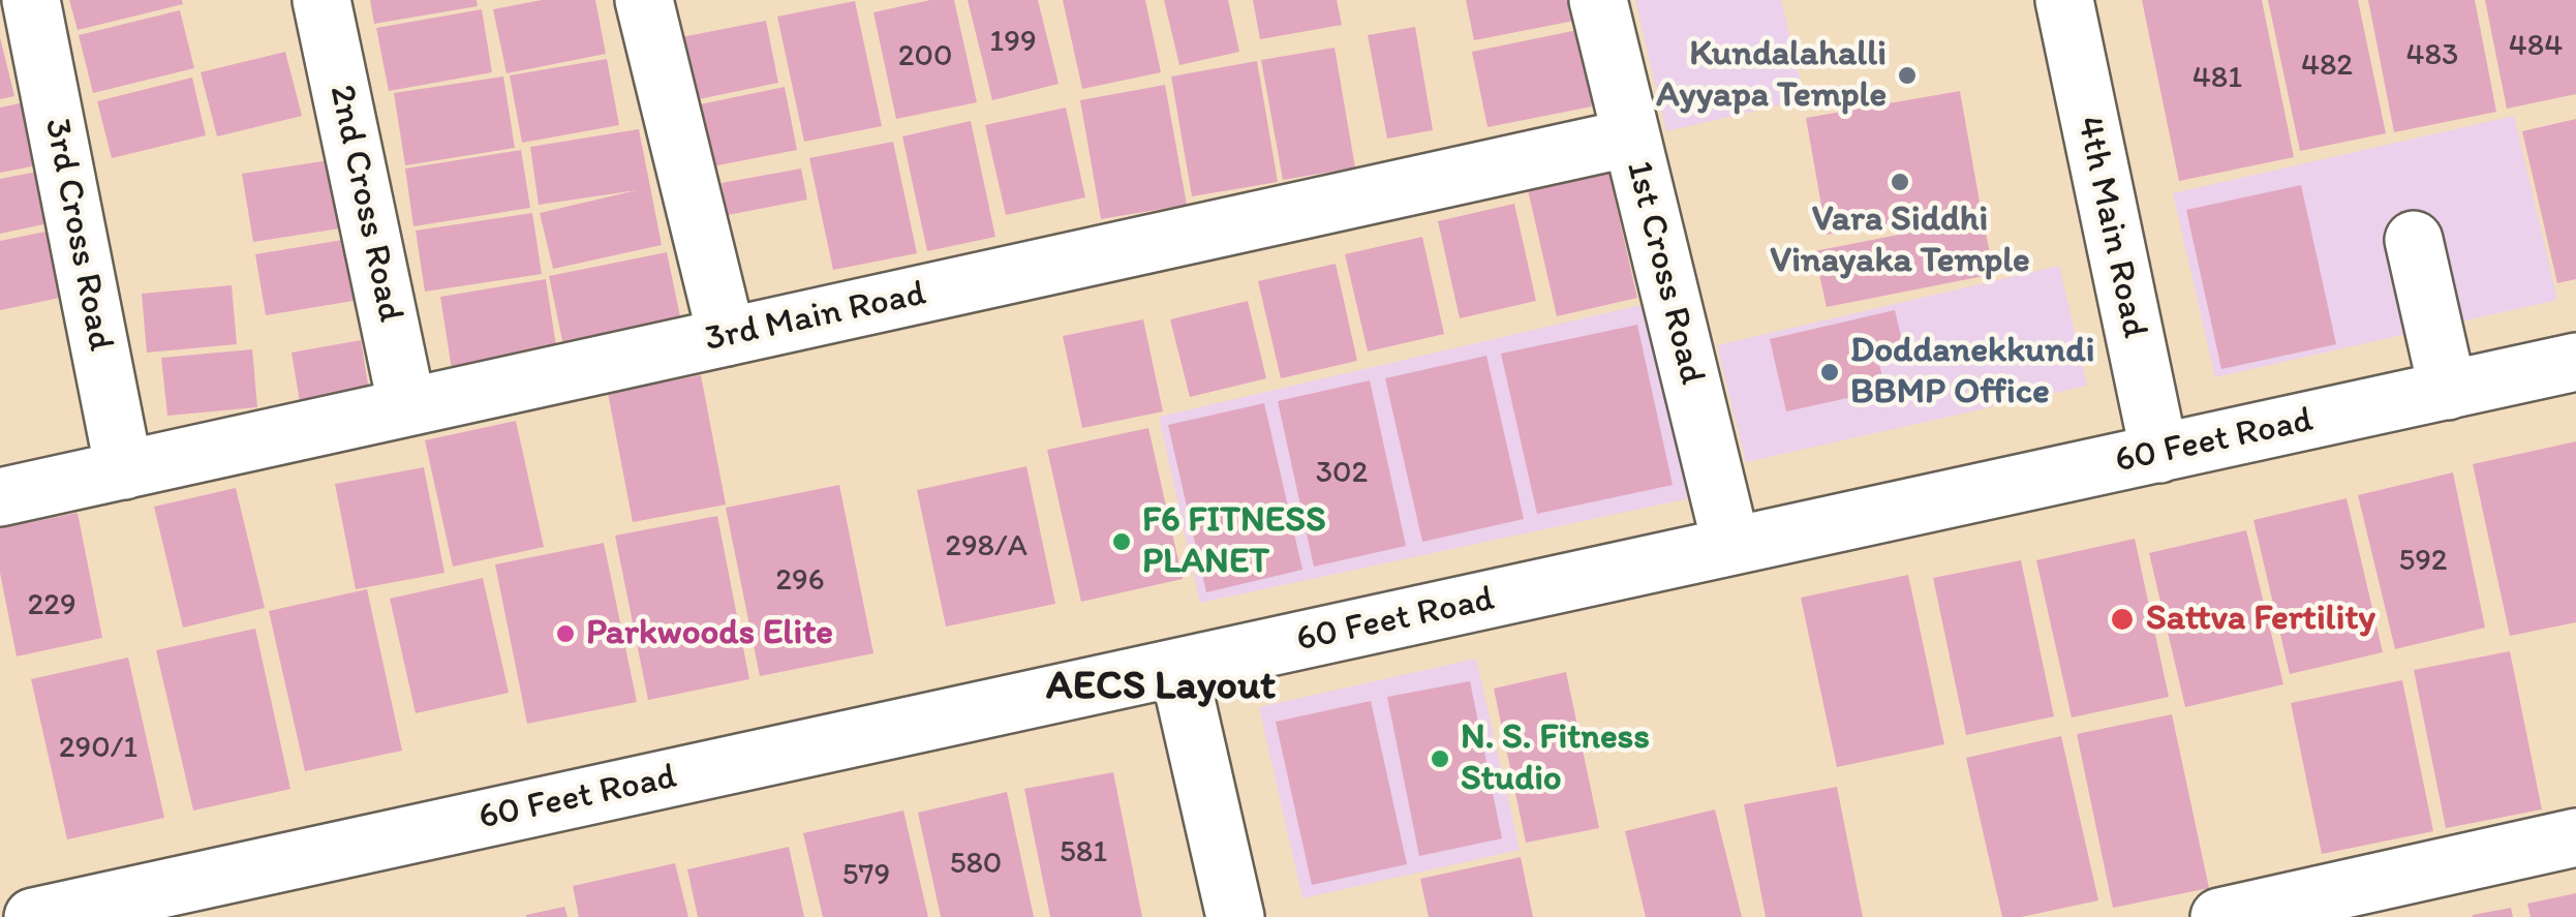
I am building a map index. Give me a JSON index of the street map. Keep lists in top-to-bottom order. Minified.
{"streets":{"street":["2nd Cross Road","4th Main Road","3rd Cross Road","1st Cross Road","3rd Main Road","60 Feet Road"]},"crossings":[["2nd Cross Road","3rd Main Road"],["4th Main Road","60 Feet Road"],["3rd Cross Road","3rd Main Road"],["1st Cross Road","3rd Main Road"],["1st Cross Road","60 Feet Road"]],"districts":["AECS Layout"],"places":["Kundalahalli Ayyapa Temple","Vara Siddhi Vinayaka Temple","Doddanekkundi BBMP Office","F6 FITNESS PLANET","Sattva Fertility","Parkwoods Elite","N. S. Fitness Studio"],"house_numbers":["199","484","483","200","482","481","302","298/A","592","296","229","290/1","581","580","579"]}
